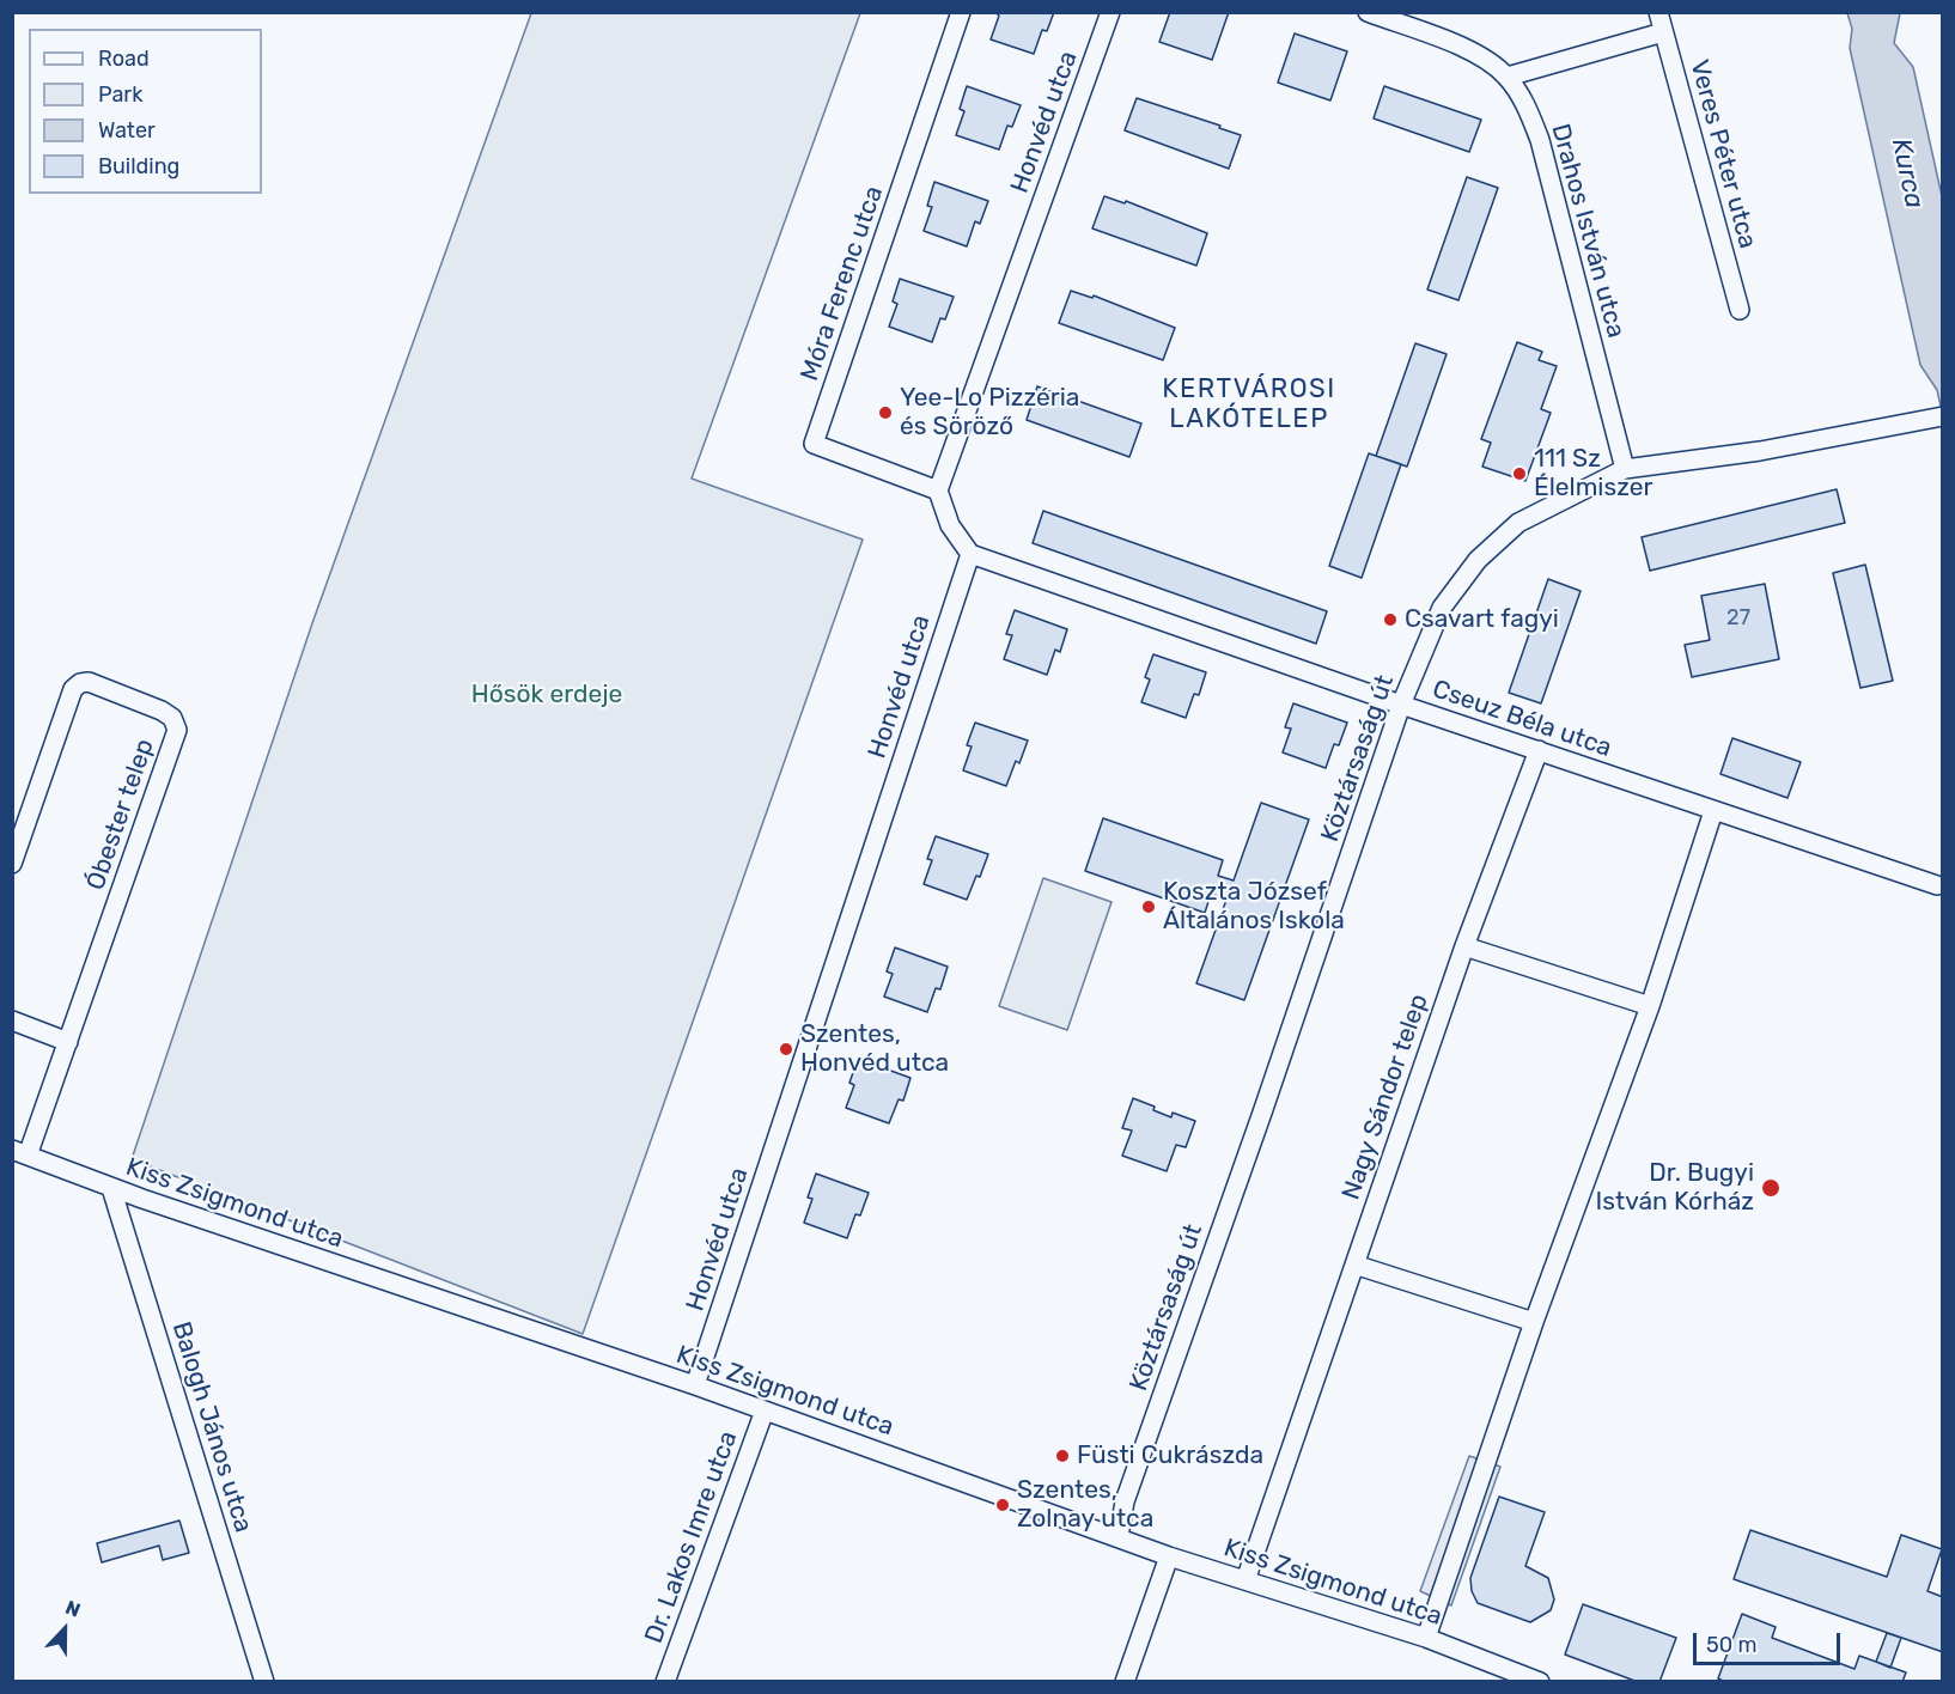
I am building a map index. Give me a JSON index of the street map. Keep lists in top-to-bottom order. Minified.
{"streets":{"street":["Honvéd utca","Veres Péter utca","Drahos István utca","Móra Ferenc utca","Cseuz Béla utca","Köztársaság út","Óbester telep","Nagy Sándor telep","Kiss Zsigmond utca","Balogh János utca","Dr. Lakos Imre utca"]},"crossings":[["Honvéd utca","Móra Ferenc utca"],["Honvéd utca","Cseuz Béla utca"],["Honvéd utca","Kiss Zsigmond utca"],["Drahos István utca","Köztársaság út"],["Cseuz Béla utca","Köztársaság út"],["Cseuz Béla utca","Nagy Sándor telep"],["Köztársaság út","Kiss Zsigmond utca"],["Óbester telep","Kiss Zsigmond utca"],["Nagy Sándor telep","Kiss Zsigmond utca"],["Kiss Zsigmond utca","Balogh János utca"],["Kiss Zsigmond utca","Dr. Lakos Imre utca"]],"districts":["KERTVÁROSI LAKÓTELEP"],"water":["Kurca"],"parks":["Hősök erdeje"],"places":["Yee-Lo Pizzéria és Söröző","111 Sz Élelmiszer","Csavart fagyi","Koszta József Általános Iskola","Szentes, Honvéd utca","Dr. Bugyi István Kórház","Füsti Cukrászda","Szentes, Zolnay utca"],"house_numbers":["27"],"legend":["Road","Park","Water","Building"],"scale_bar":"50 m","north":"top"}
